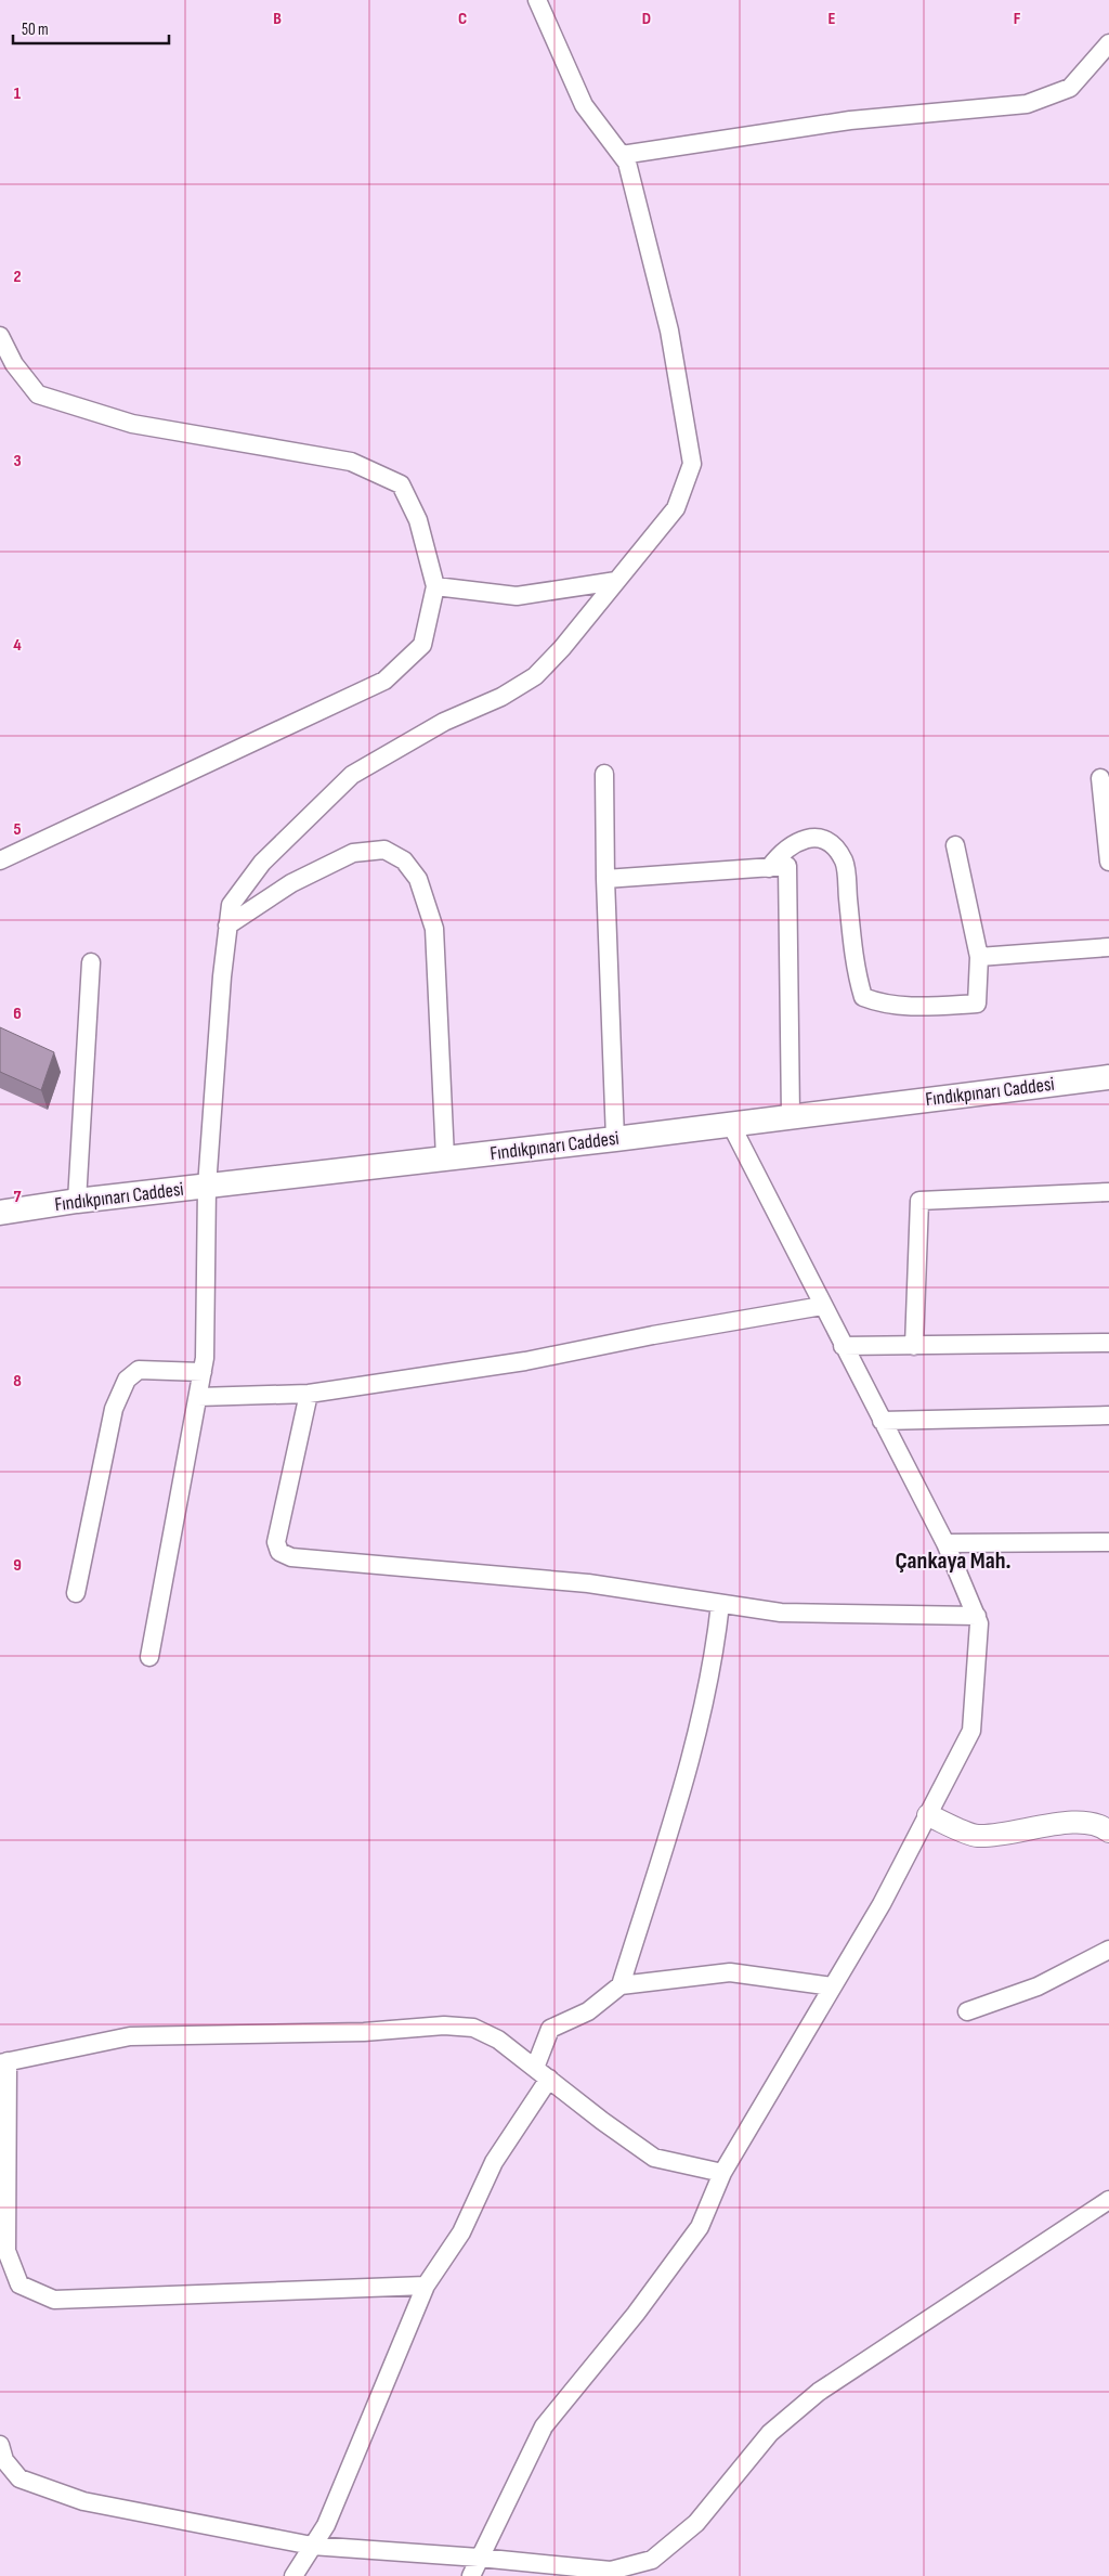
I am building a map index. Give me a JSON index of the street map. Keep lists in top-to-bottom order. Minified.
{"streets":{"main road":["Fındıkpınarı Caddesi"]},"districts":["Çankaya Mah."],"scale_bar":"50 m","grid":{"columns":["B","C","D","E","F"],"rows":["1","2","3","4","5","6","7","8","9"]}}
